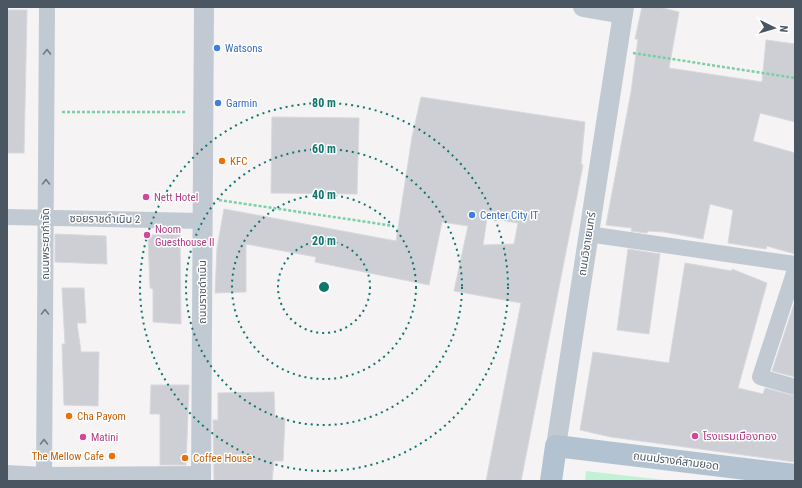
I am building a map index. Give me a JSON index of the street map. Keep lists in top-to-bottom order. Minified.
{"streets":{"main road":["ถนนวิชาเยนทร์","ถนนปรางค์สามยอด"],"street":["ซอยราชดำเนิน 2","ถนนพระยากำจัด","ถนนราชดำเนิน"]},"crossings":[["ซอยราชดำเนิน 2","ถนนพระยากำจัด"],["ซอยราชดำเนิน 2","ถนนราชดำเนิน"],["ถนนวิชาเยนทร์","ถนนปรางค์สามยอด"]],"one_way":["ถนนพระยากำจัด"],"places":["Watsons","Garmin","KFC","Nett Hotel","Center City IT","Noom Guesthouse II","Cha Payom","โรงแรมเมืองทอง","Matini","The Mellow Cafe","Coffee House"],"north":"right","rings":["80 m","60 m","40 m","20 m"]}
